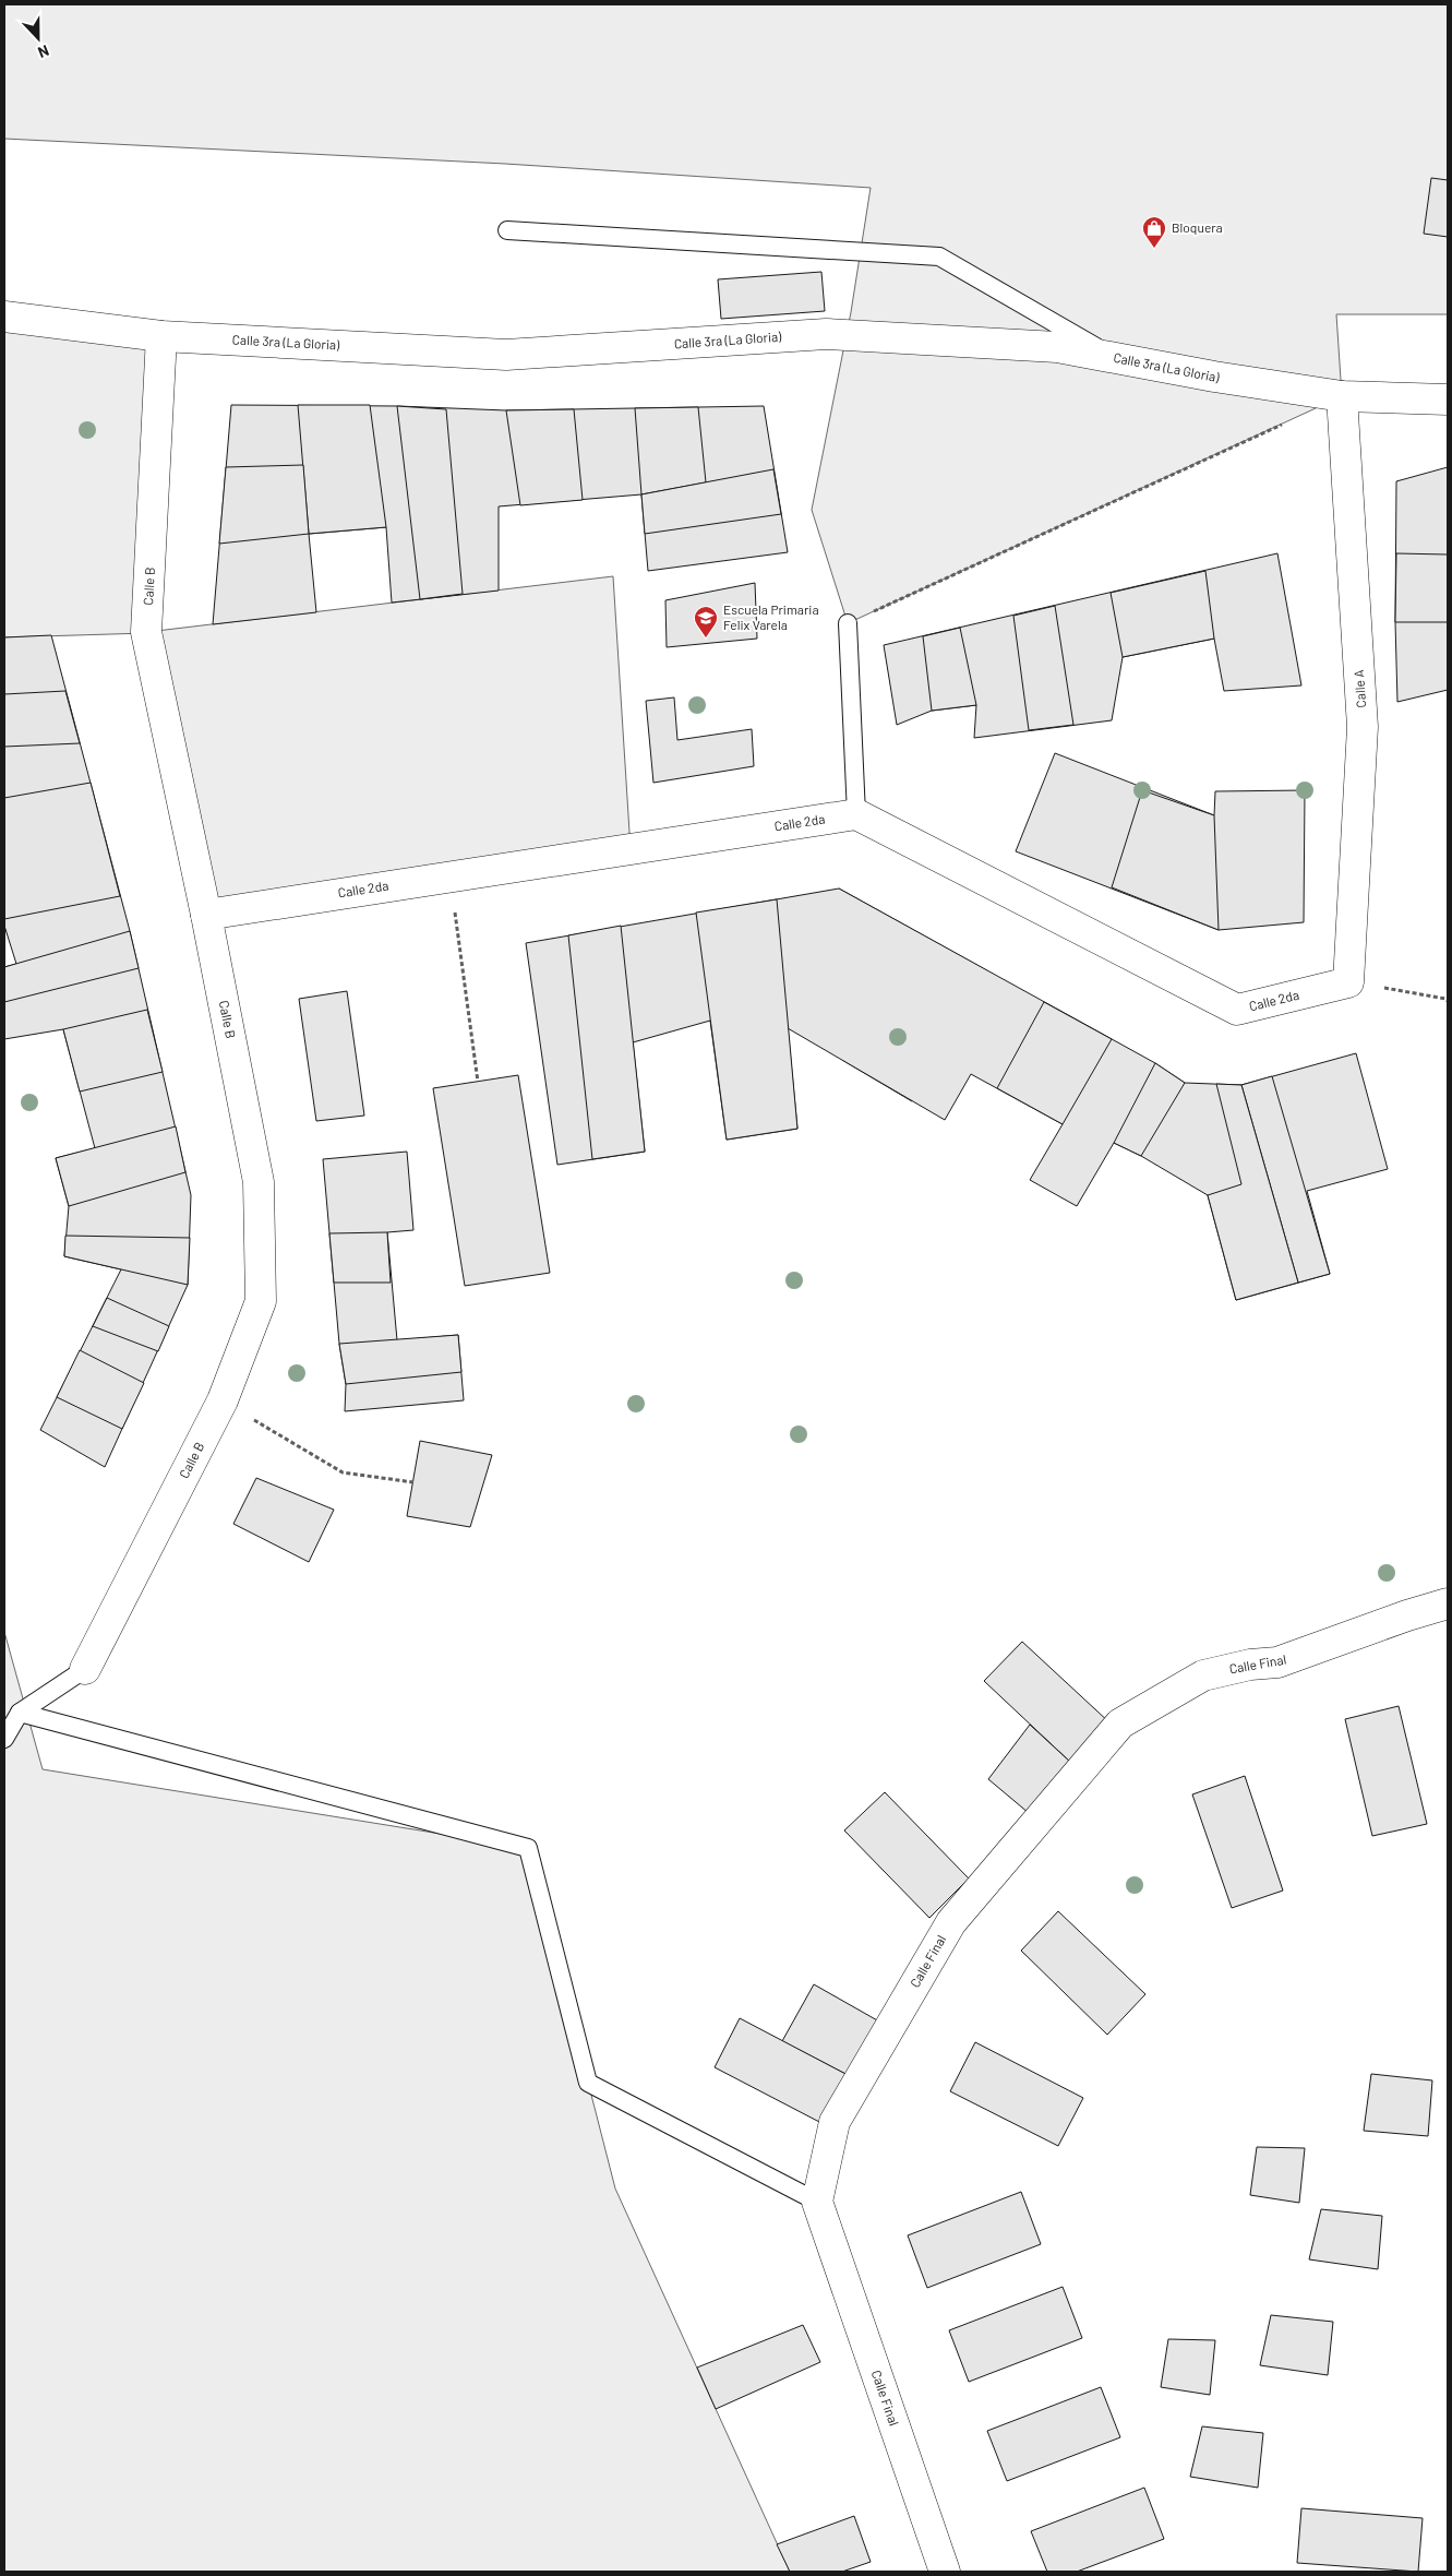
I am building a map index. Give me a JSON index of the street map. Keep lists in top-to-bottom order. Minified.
{"streets":{"street":["Calle 3ra (La Gloria)","Calle B","Calle A","Calle 2da","Calle Final"]},"crossings":[["Calle 3ra (La Gloria)","Calle B"],["Calle 3ra (La Gloria)","Calle A"],["Calle B","Calle 2da"],["Calle A","Calle 2da"]],"places":{"shop":["Bloquera"],"school or university":["Escuela Primaria Felix Varela"]},"north":"bottom"}
